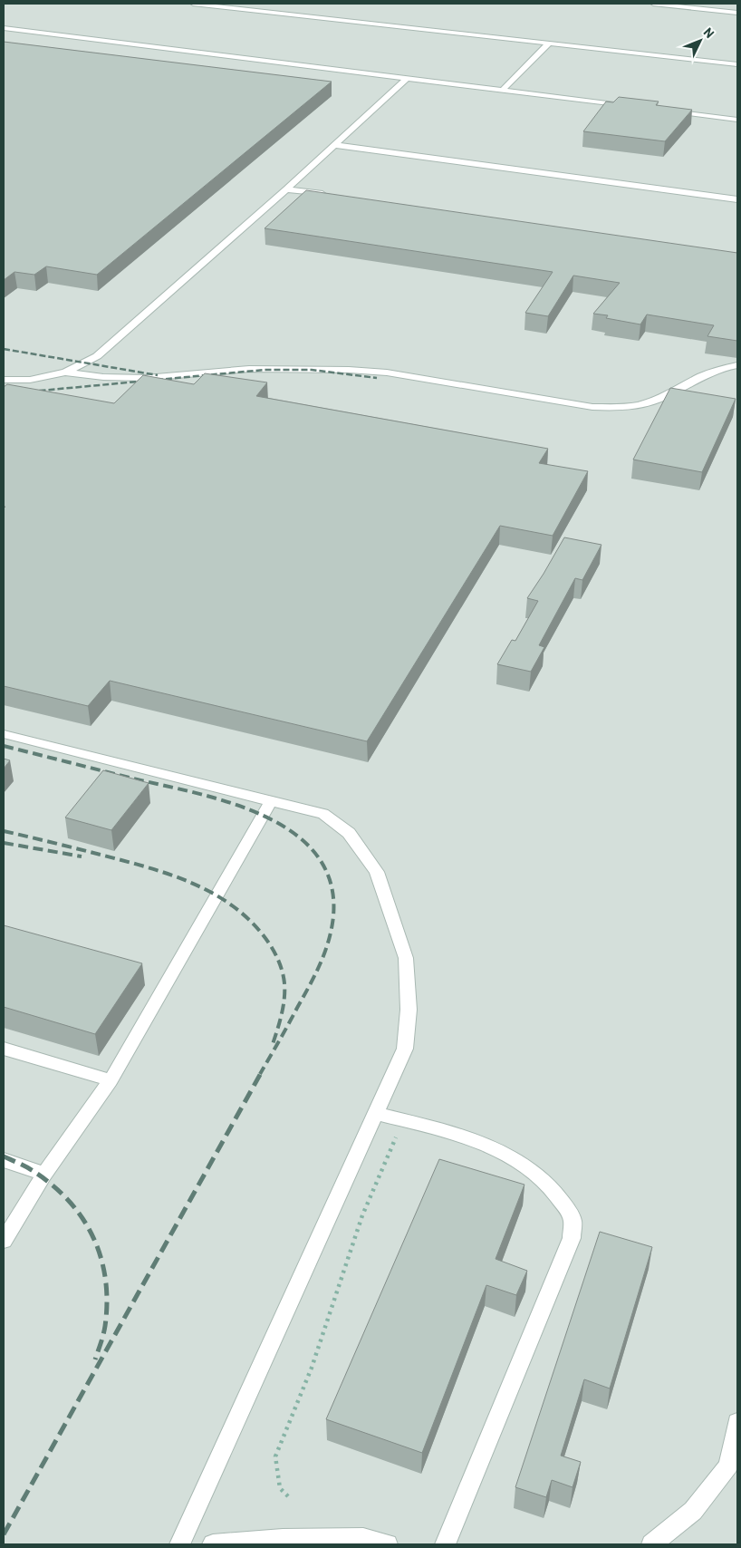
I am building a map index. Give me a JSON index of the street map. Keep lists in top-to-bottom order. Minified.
{"north":"top right"}
